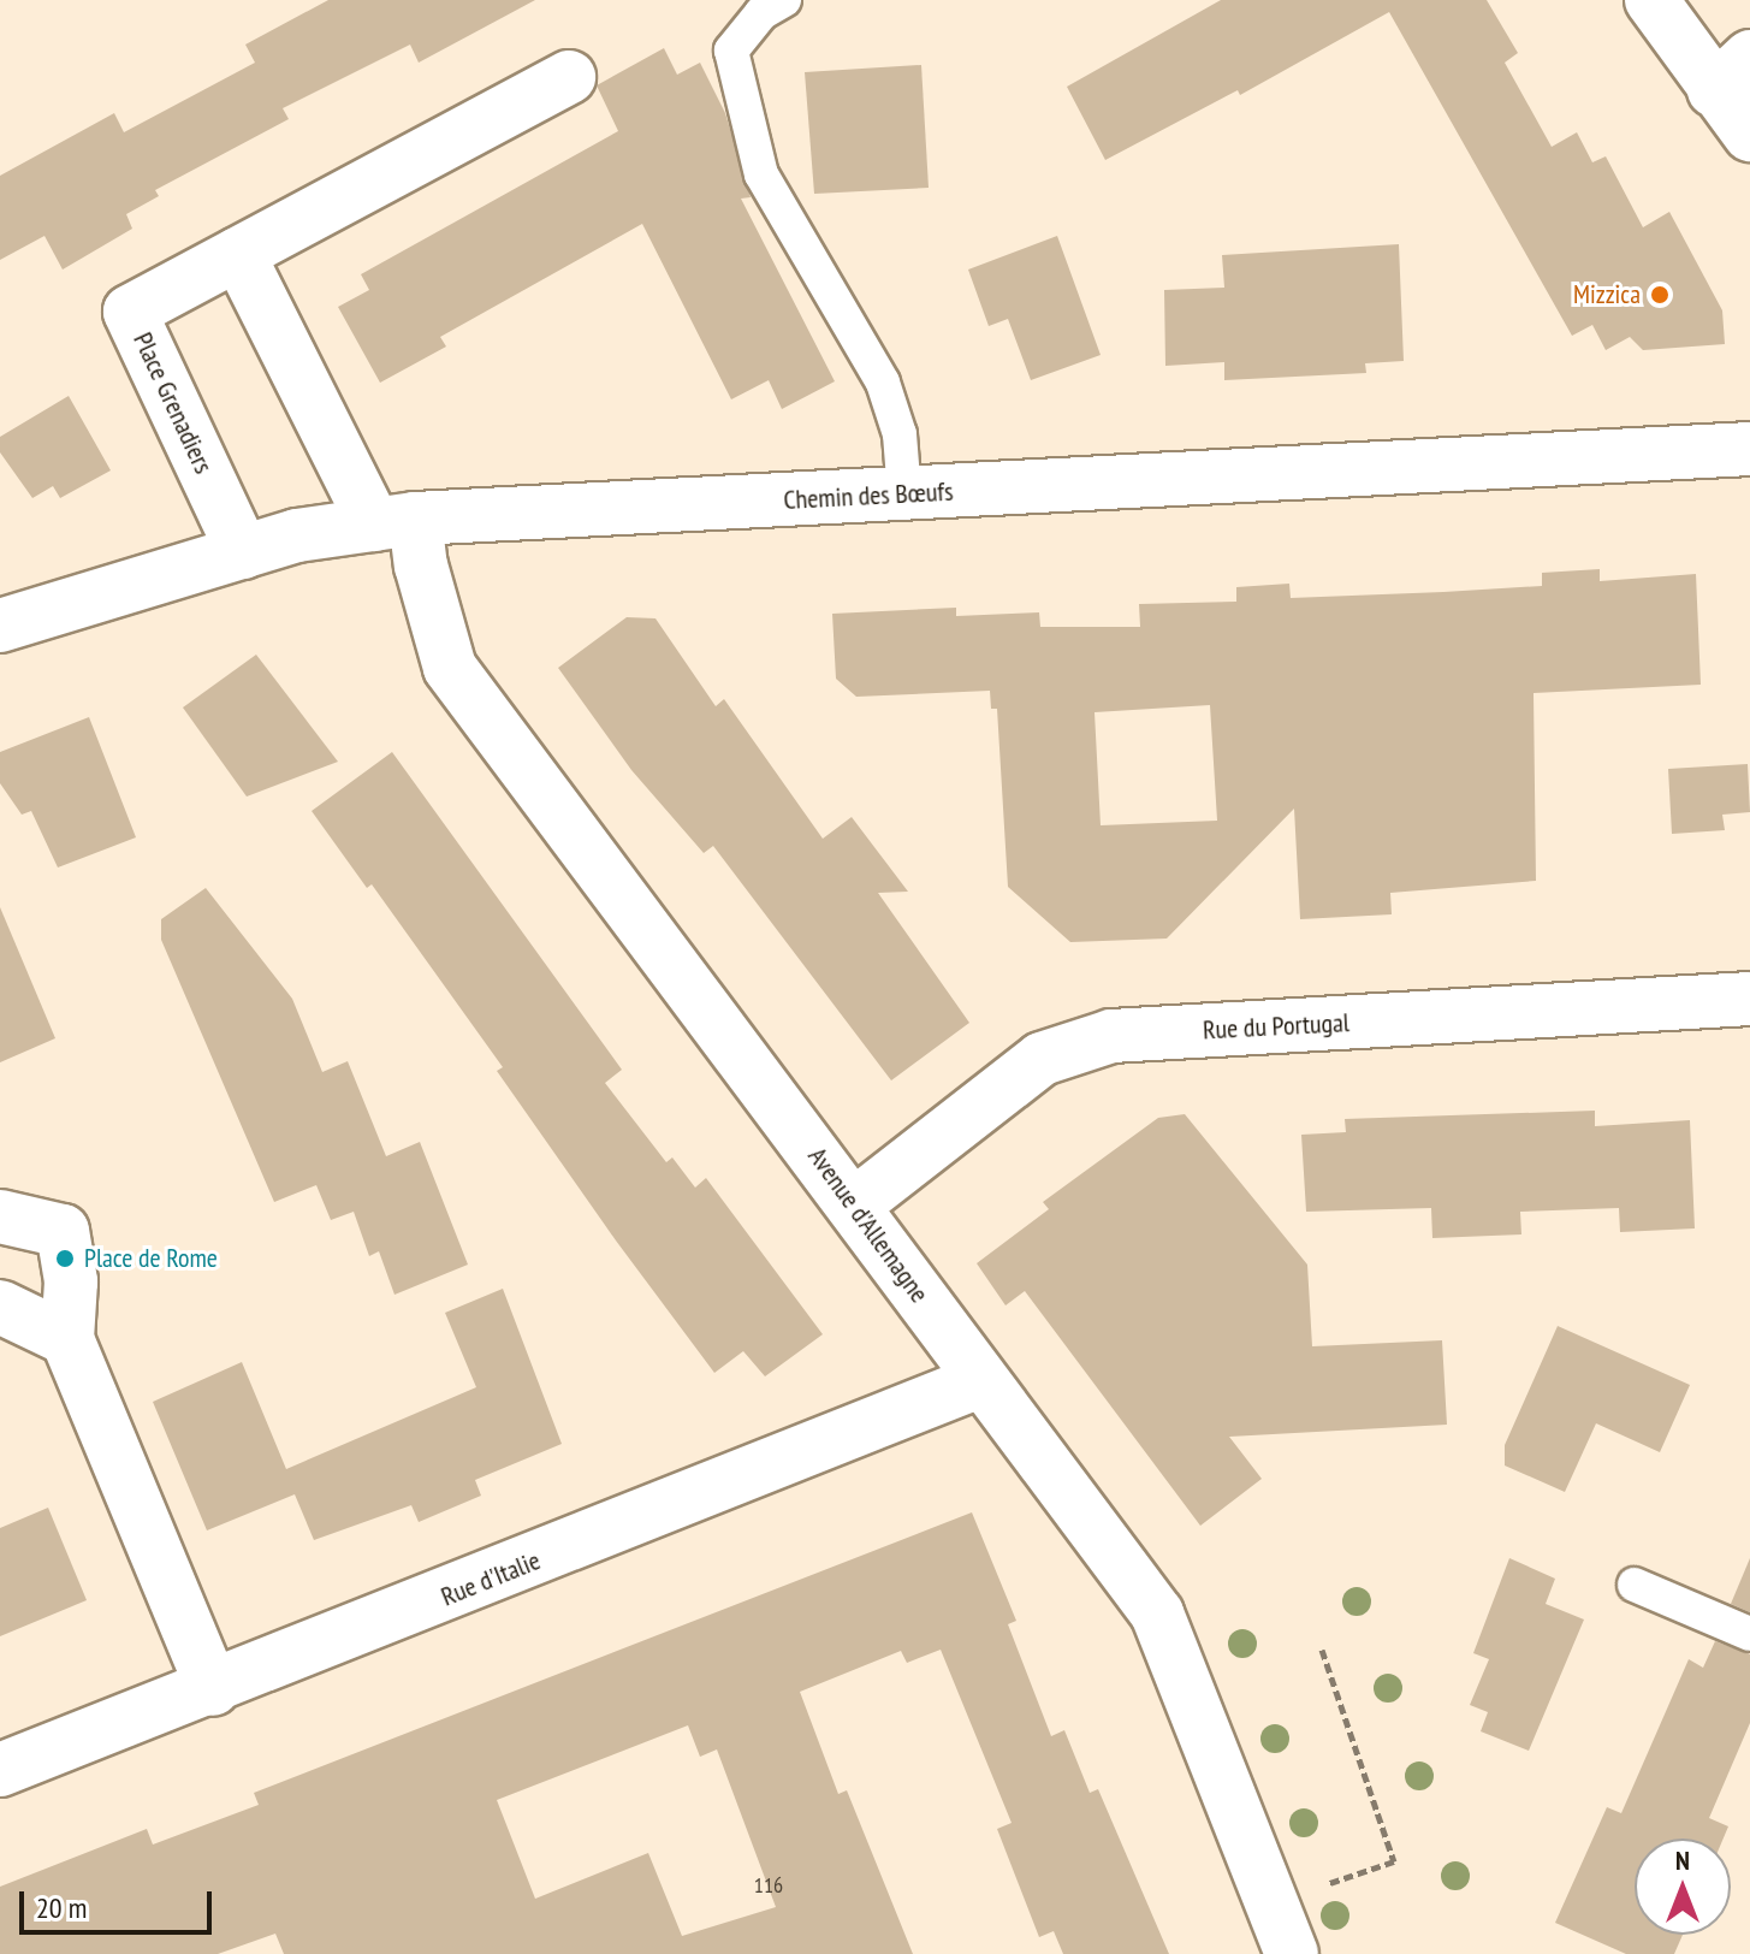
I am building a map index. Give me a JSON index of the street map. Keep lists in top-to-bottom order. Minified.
{"streets":{"street":["Place Grenadiers","Chemin des Bœufs","Rue du Portugal","Avenue d'Allemagne","Rue d'Italie"]},"crossings":[["Place Grenadiers","Chemin des Bœufs"],["Chemin des Bœufs","Avenue d'Allemagne"],["Rue du Portugal","Avenue d'Allemagne"],["Avenue d'Allemagne","Rue d'Italie"]],"places":["Mizzica","Place de Rome"],"house_numbers":["116"],"scale_bar":"20 m","north":"top"}
